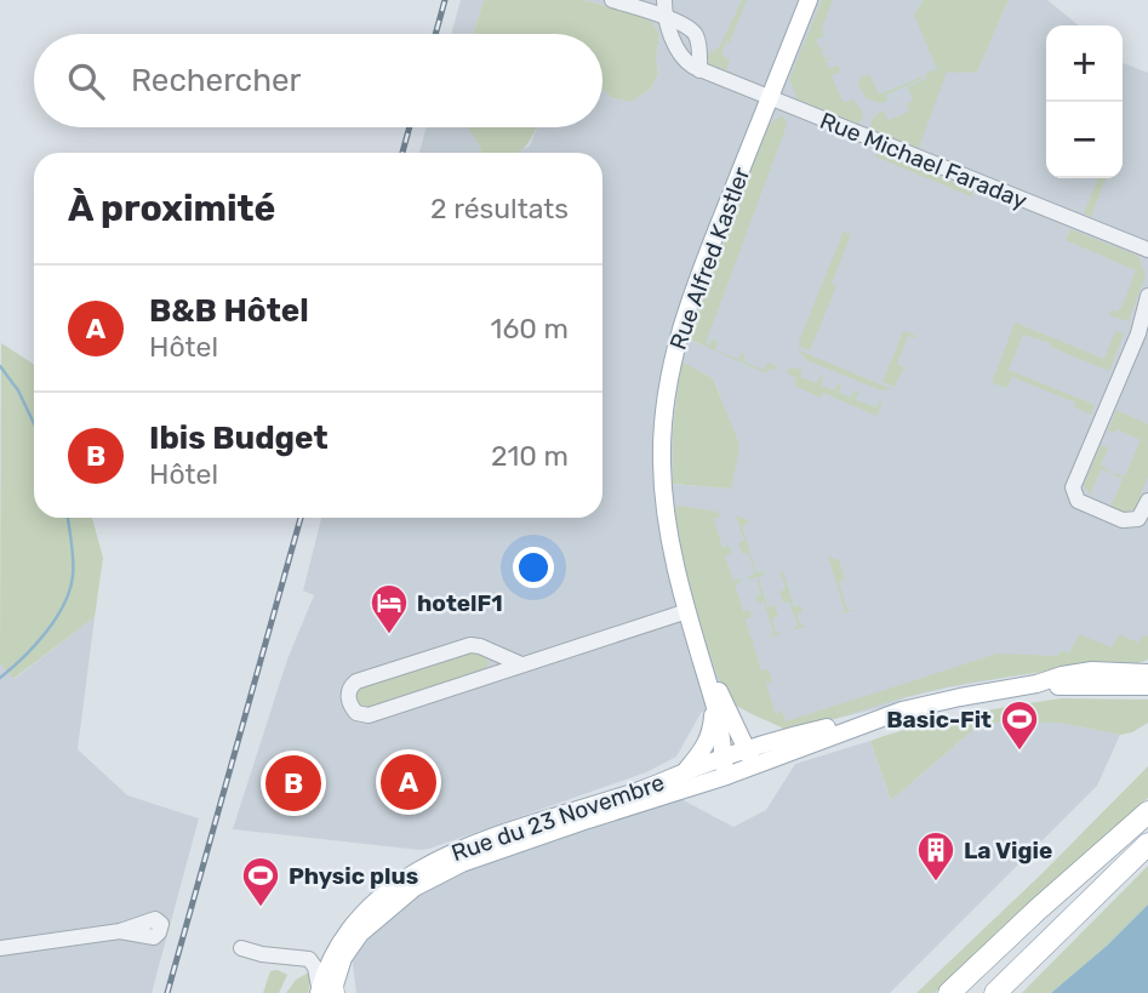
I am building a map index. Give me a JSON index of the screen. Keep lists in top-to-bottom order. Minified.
{"streets":{"main road":["Rue Alfred Kastler","Rue du 23 Novembre"],"street":["Rue Michael Faraday"]},"crossings":[["Rue Michael Faraday","Rue Alfred Kastler"]],"places":{"hotel":["hotelF1"],"sports":["Basic-Fit","Physic plus"],"building":["La Vigie"]},"page":{"map_buttons":["+","−"],"search":"Rechercher","heading":["À proximité","2 résultats"],"list":[{"mark":"A","name":"B&B Hôtel","note":"Hôtel","value":"160 m"},{"mark":"B","name":"Ibis Budget","note":"Hôtel","value":"210 m"}],"pins":["A","B"]}}
